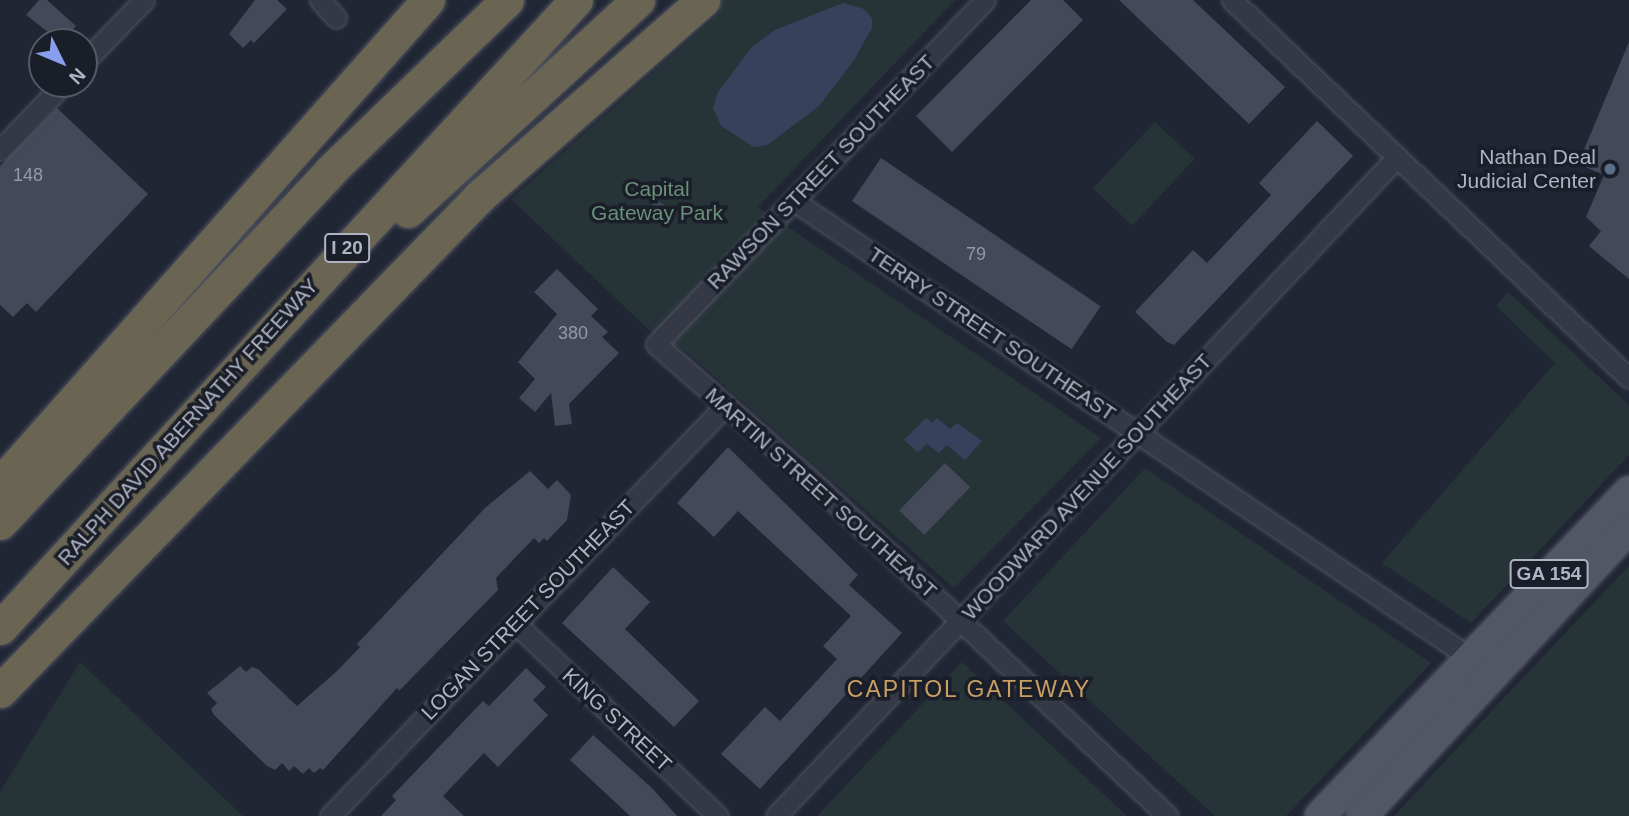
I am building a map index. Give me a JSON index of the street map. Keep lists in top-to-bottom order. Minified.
{"streets":{"highway":["I 20","RALPH DAVID ABERNATHY FREEWAY"],"main road":["GA 154"],"street":["RAWSON STREET SOUTHEAST","TERRY STREET SOUTHEAST","WOODWARD AVENUE SOUTHEAST","MARTIN STREET SOUTHEAST","LOGAN STREET SOUTHEAST","KING STREET"]},"crossings":[["RAWSON STREET SOUTHEAST","TERRY STREET SOUTHEAST"],["RAWSON STREET SOUTHEAST","MARTIN STREET SOUTHEAST"],["TERRY STREET SOUTHEAST","WOODWARD AVENUE SOUTHEAST"],["TERRY STREET SOUTHEAST","GA 154"],["WOODWARD AVENUE SOUTHEAST","MARTIN STREET SOUTHEAST"],["MARTIN STREET SOUTHEAST","LOGAN STREET SOUTHEAST"],["LOGAN STREET SOUTHEAST","KING STREET"]],"districts":["CAPITOL GATEWAY"],"parks":["Capital Gateway Park"],"places":["Nathan Deal Judicial Center"],"house_numbers":["148","79","380"],"north":"bottom right"}
